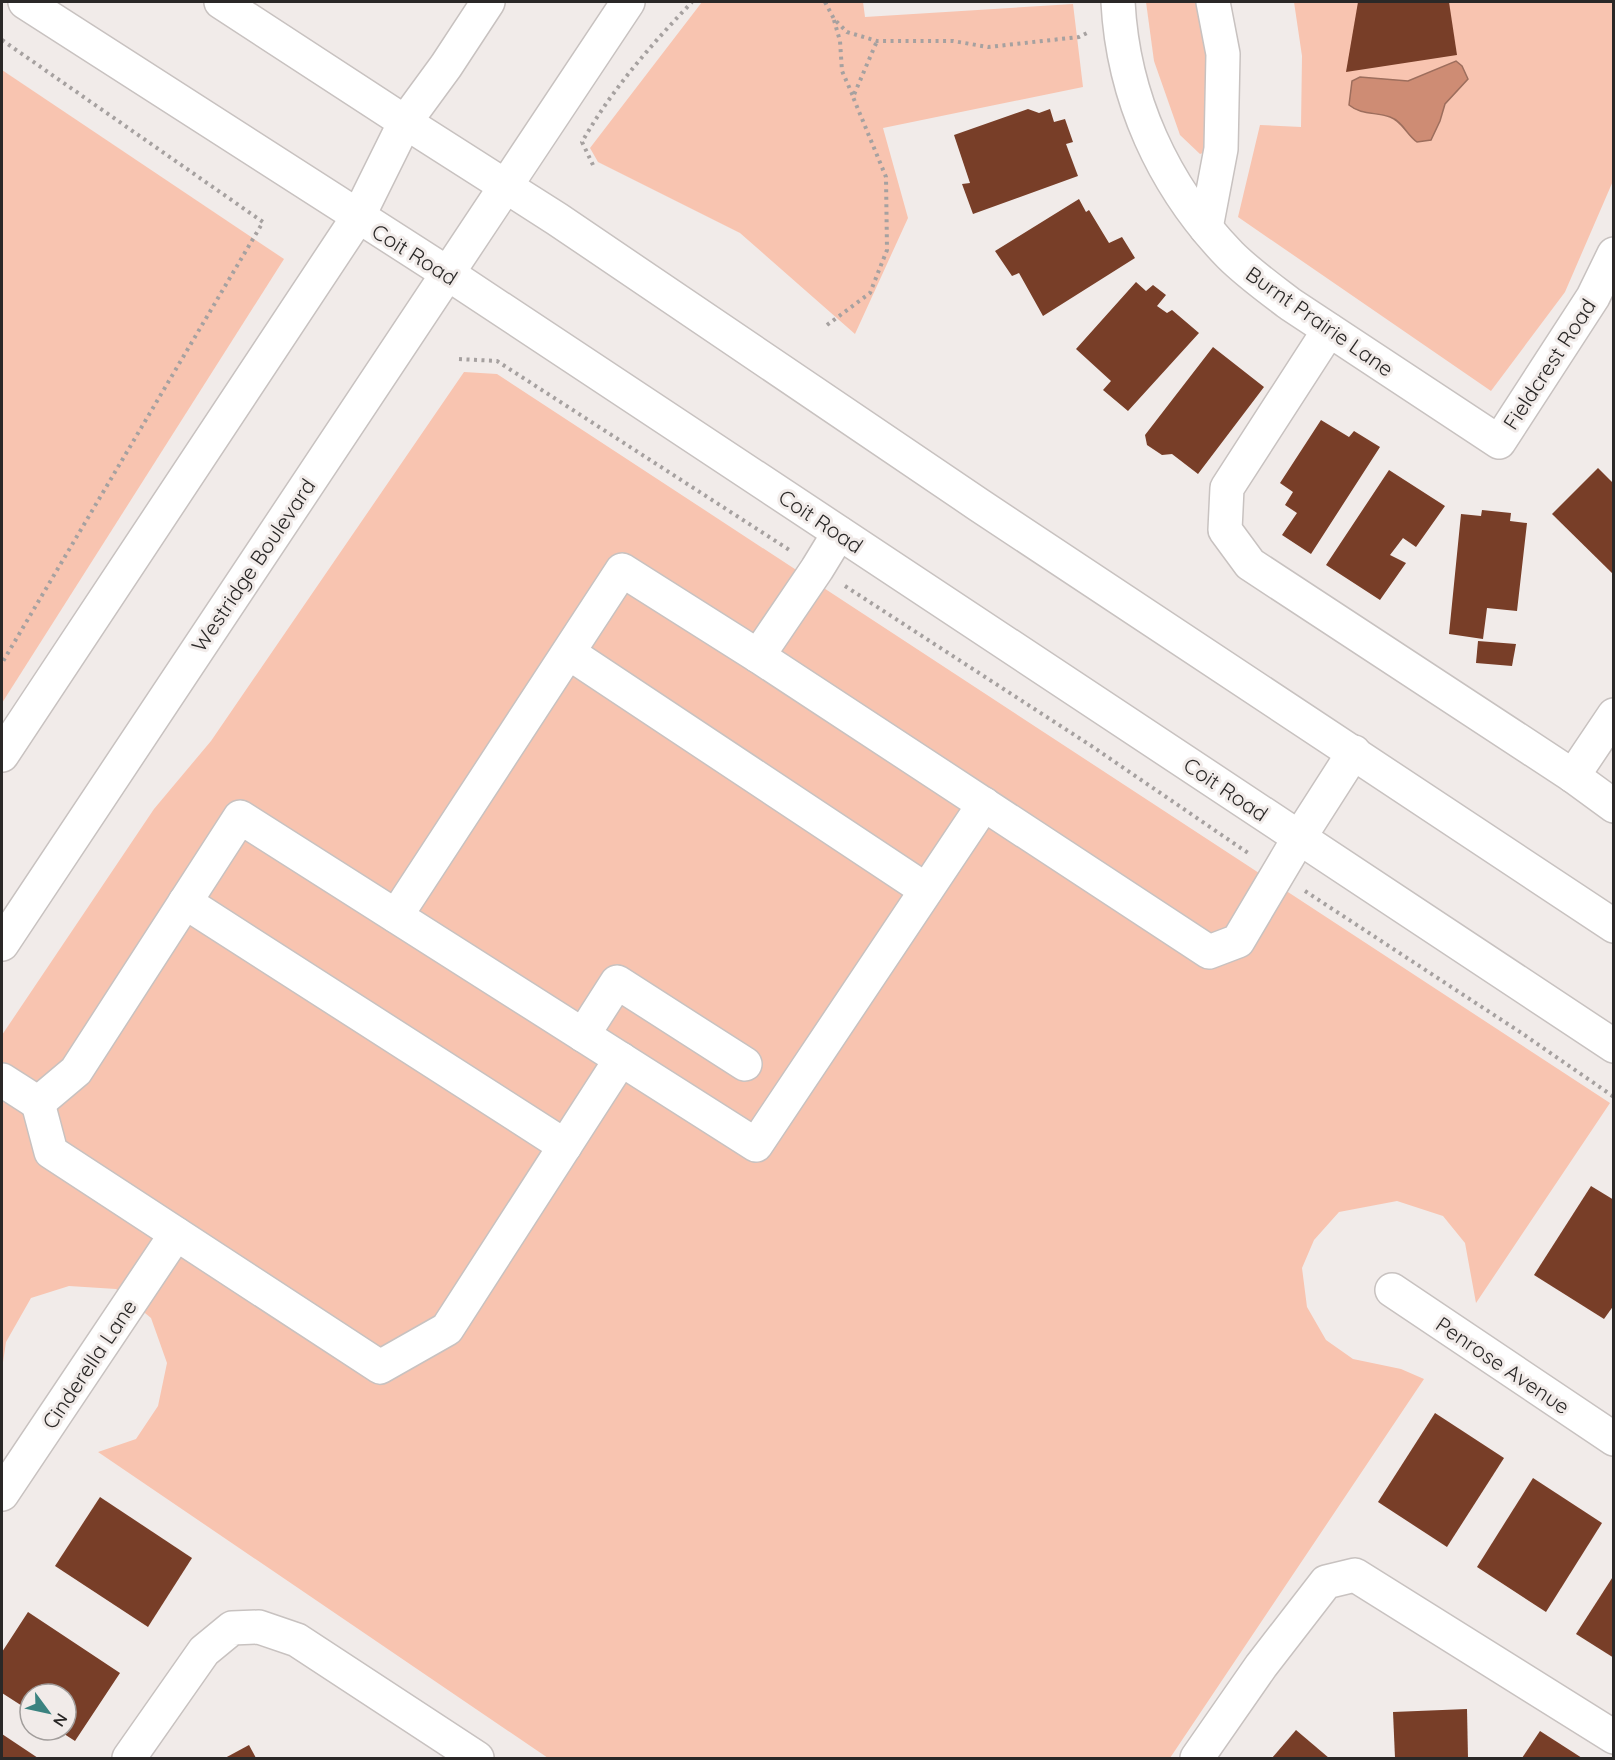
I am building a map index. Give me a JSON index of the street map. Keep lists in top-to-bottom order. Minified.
{"streets":{"main road":["Coit Road","Burnt Prairie Lane","Fieldcrest Road","Westridge Boulevard","Cinderella Lane","Penrose Avenue"]},"crossings":[["Coit Road","Westridge Boulevard"],["Burnt Prairie Lane","Fieldcrest Road"]],"north":"bottom right"}
